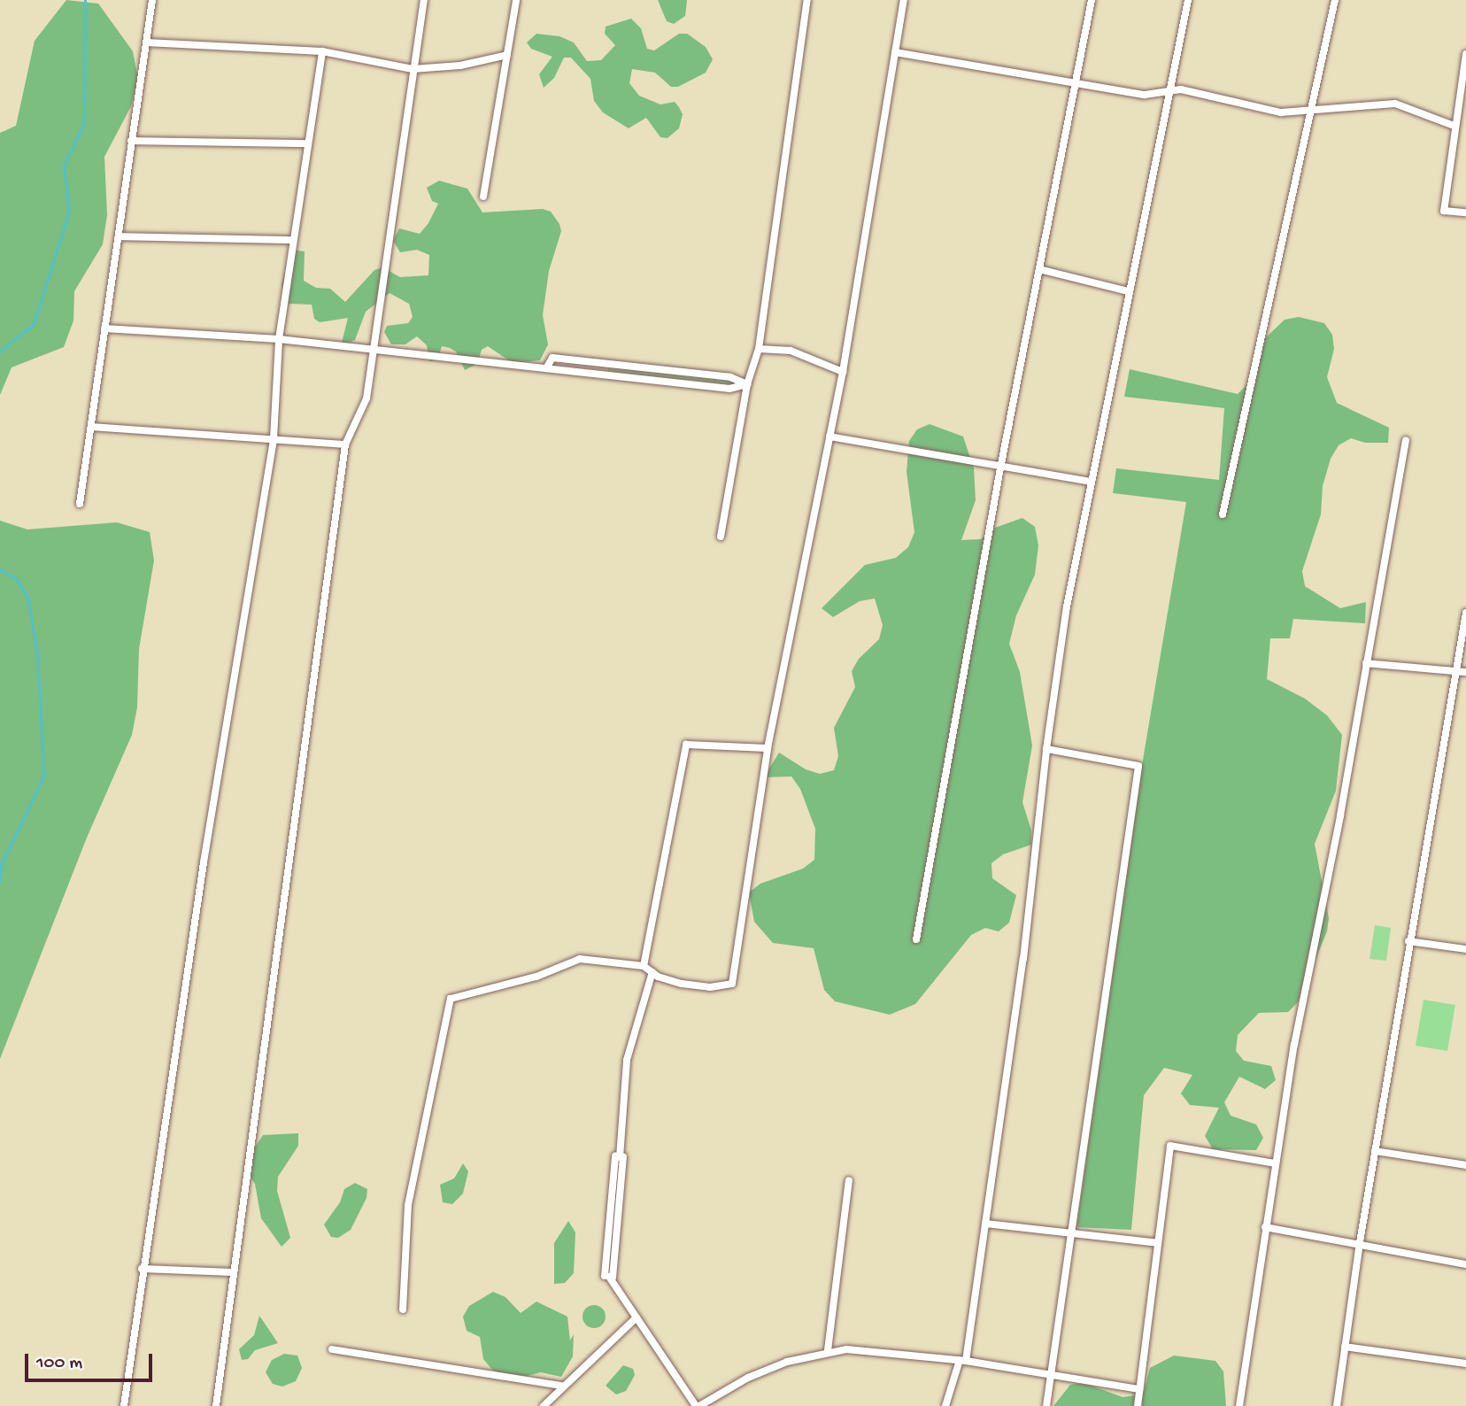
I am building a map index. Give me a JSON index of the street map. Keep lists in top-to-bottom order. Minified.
{"scale_bar":"100 m"}
